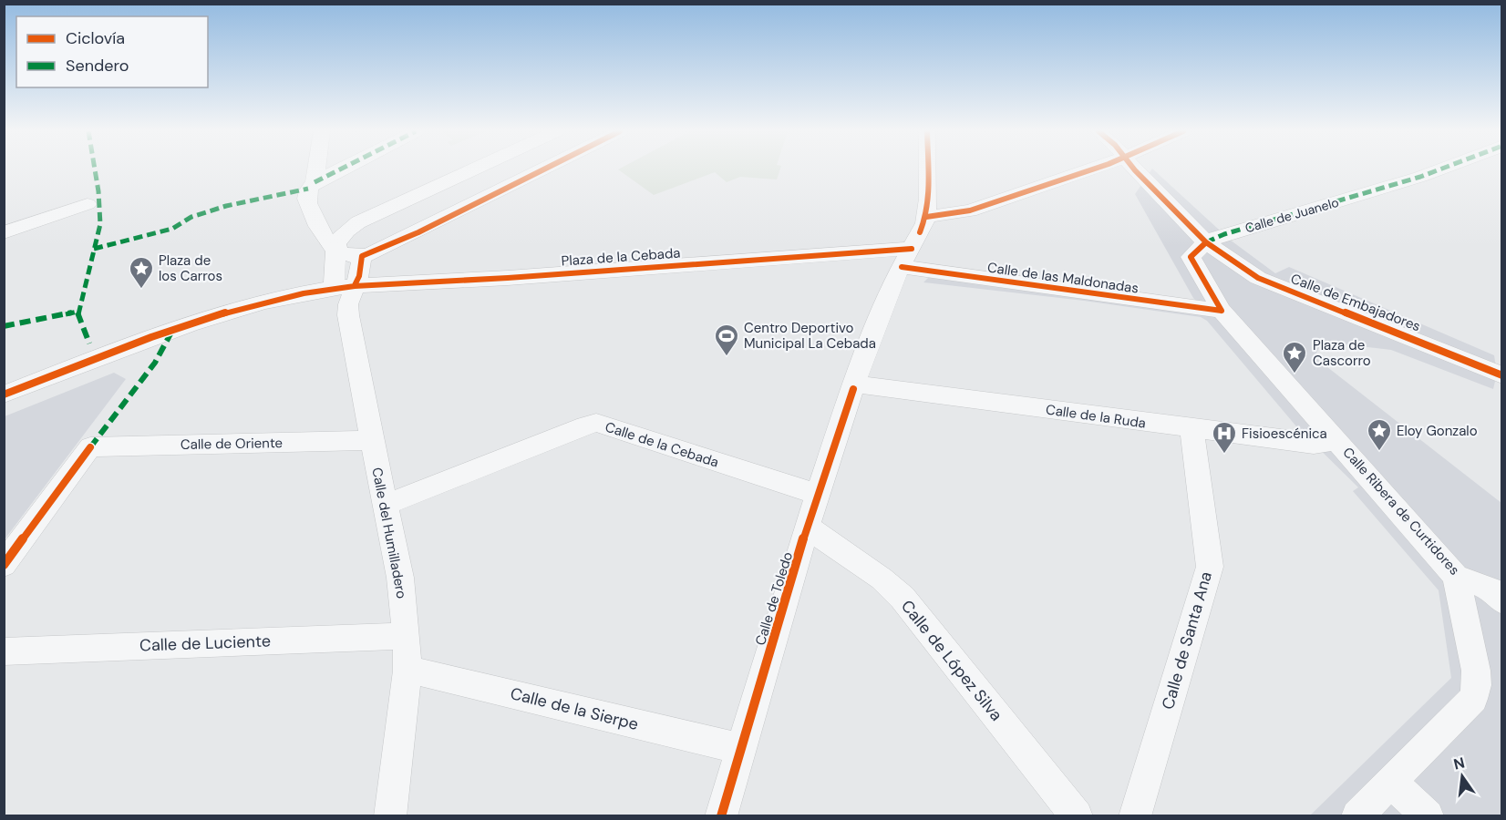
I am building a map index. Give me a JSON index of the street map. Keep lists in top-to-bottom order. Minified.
{"streets":{"street":["Calle de Juanelo","Plaza de la Cebada","Calle de las Maldonadas","Calle de Embajadores","Calle de la Ruda","Calle de Oriente","Calle de la Cebada","Calle Ribera de Curtidores","Calle del Humilladero","Calle de Toledo","Calle de Santa Ana","Calle de Luciente","Calle de López Silva","Calle de la Sierpe"]},"crossings":[["Calle de Juanelo","Calle de Embajadores"],["Plaza de la Cebada","Calle de las Maldonadas"],["Plaza de la Cebada","Calle del Humilladero"],["Plaza de la Cebada","Calle de Toledo"],["Calle de las Maldonadas","Calle Ribera de Curtidores"],["Calle de las Maldonadas","Calle de Toledo"],["Calle de la Ruda","Calle Ribera de Curtidores"],["Calle de la Ruda","Calle de Toledo"],["Calle de la Ruda","Calle de Santa Ana"],["Calle de Oriente","Calle del Humilladero"],["Calle de la Cebada","Calle del Humilladero"],["Calle de la Cebada","Calle de Toledo"],["Calle del Humilladero","Calle de Luciente"],["Calle del Humilladero","Calle de la Sierpe"],["Calle de Toledo","Calle de López Silva"],["Calle de Toledo","Calle de la Sierpe"]],"places":{"place":["Plaza de los Carros","Plaza de Cascorro","Eloy Gonzalo"],"sports":["Centro Deportivo Municipal La Cebada"],"hospital":["Fisioescénica"]},"legend":["Ciclovía","Sendero"],"north":"top"}
